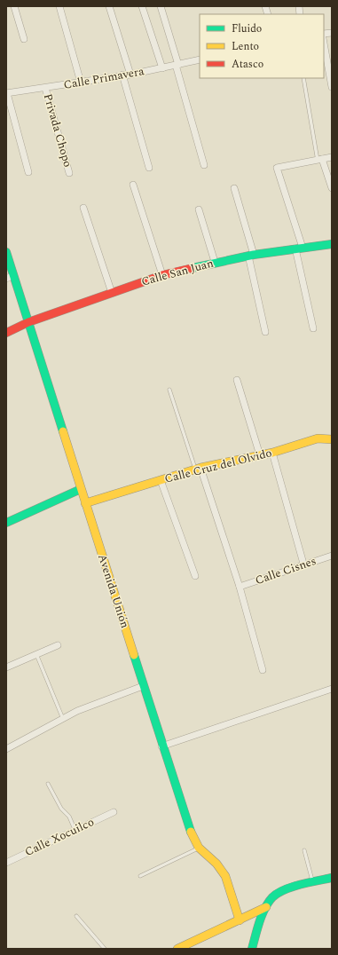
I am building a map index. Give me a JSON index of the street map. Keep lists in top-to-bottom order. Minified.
{"streets":{"street":["Calle Primavera","Privada Chopo","Calle San Juan","Calle Cruz del Olvido","Calle Cisnes","Avenida Unión","Calle Xocuilco"]},"crossings":[["Calle Primavera","Privada Chopo"],["Calle San Juan","Avenida Unión"],["Calle Cruz del Olvido","Avenida Unión"]],"legend":["Fluido","Lento","Atasco"]}
